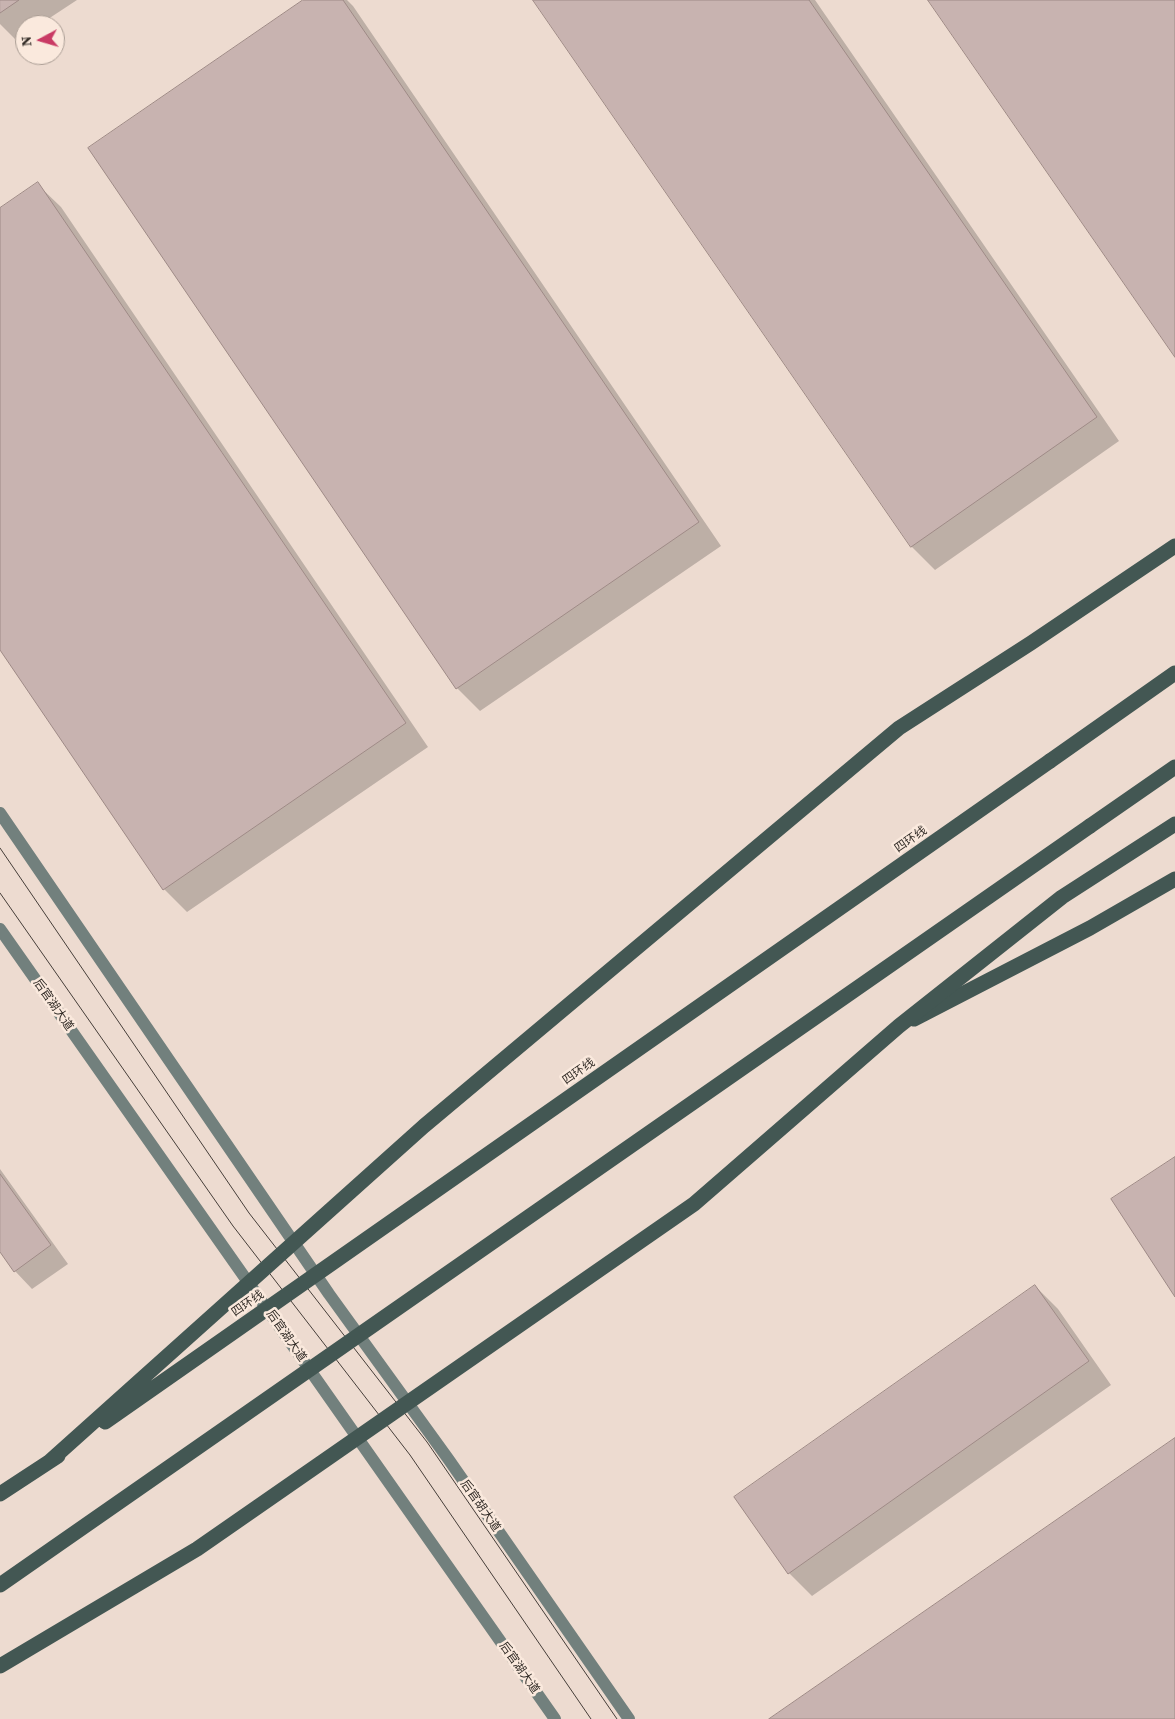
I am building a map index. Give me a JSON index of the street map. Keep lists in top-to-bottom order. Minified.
{"streets":{"highway":["四环线"],"main road":["后官湖大道","后官胡大道"]},"north":"left"}
